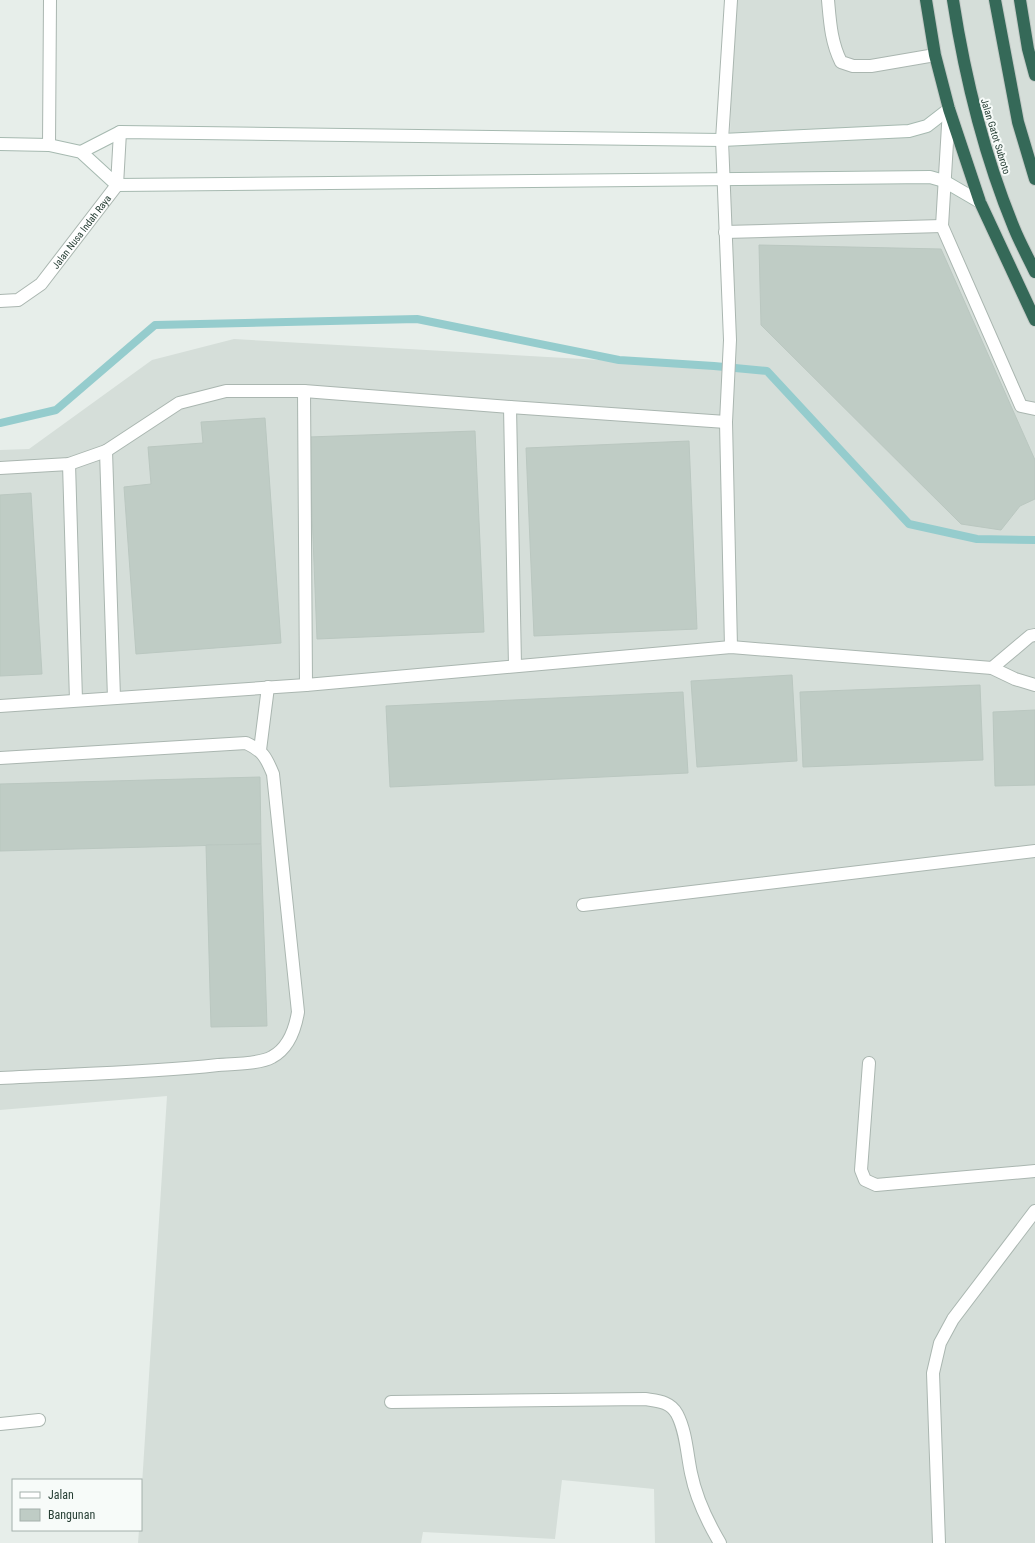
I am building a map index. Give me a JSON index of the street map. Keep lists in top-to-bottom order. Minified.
{"streets":{"highway":["Jalan Gatot Subroto"],"street":["Jalan Nusa Indah Raya"]},"legend":["Jalan","Bangunan"]}
